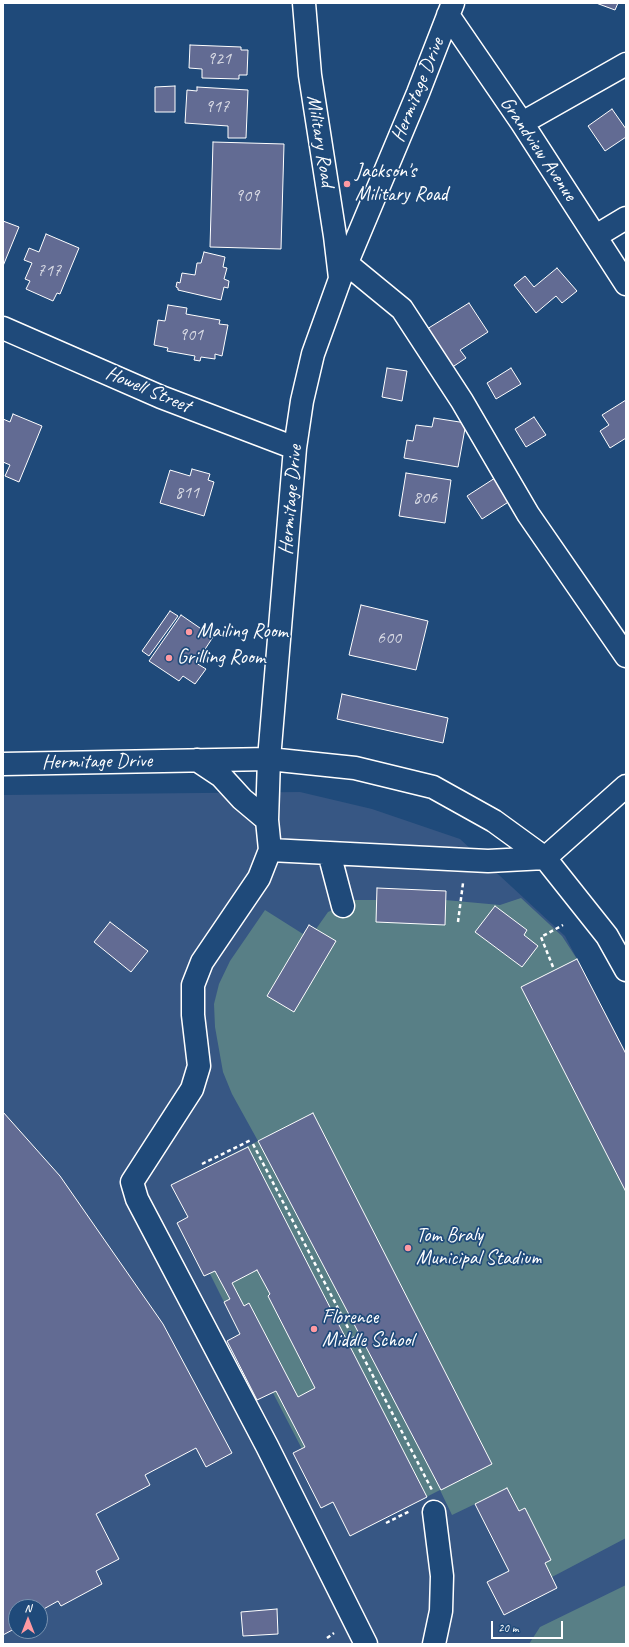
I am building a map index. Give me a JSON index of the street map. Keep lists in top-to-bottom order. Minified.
{"streets":{"street":["Hermitage Drive","Military Road","Grandview Avenue","Howell Street"]},"crossings":[["Hermitage Drive","Military Road"],["Hermitage Drive","Grandview Avenue"],["Hermitage Drive","Howell Street"]],"places":["Jackson's Military Road","Mailing Room","Grilling Room","Tom Braly Municipal Stadium","Florence Middle School"],"house_numbers":["921","917","909","717","901","811","806","600"],"scale_bar":"20 m","north":"top"}
